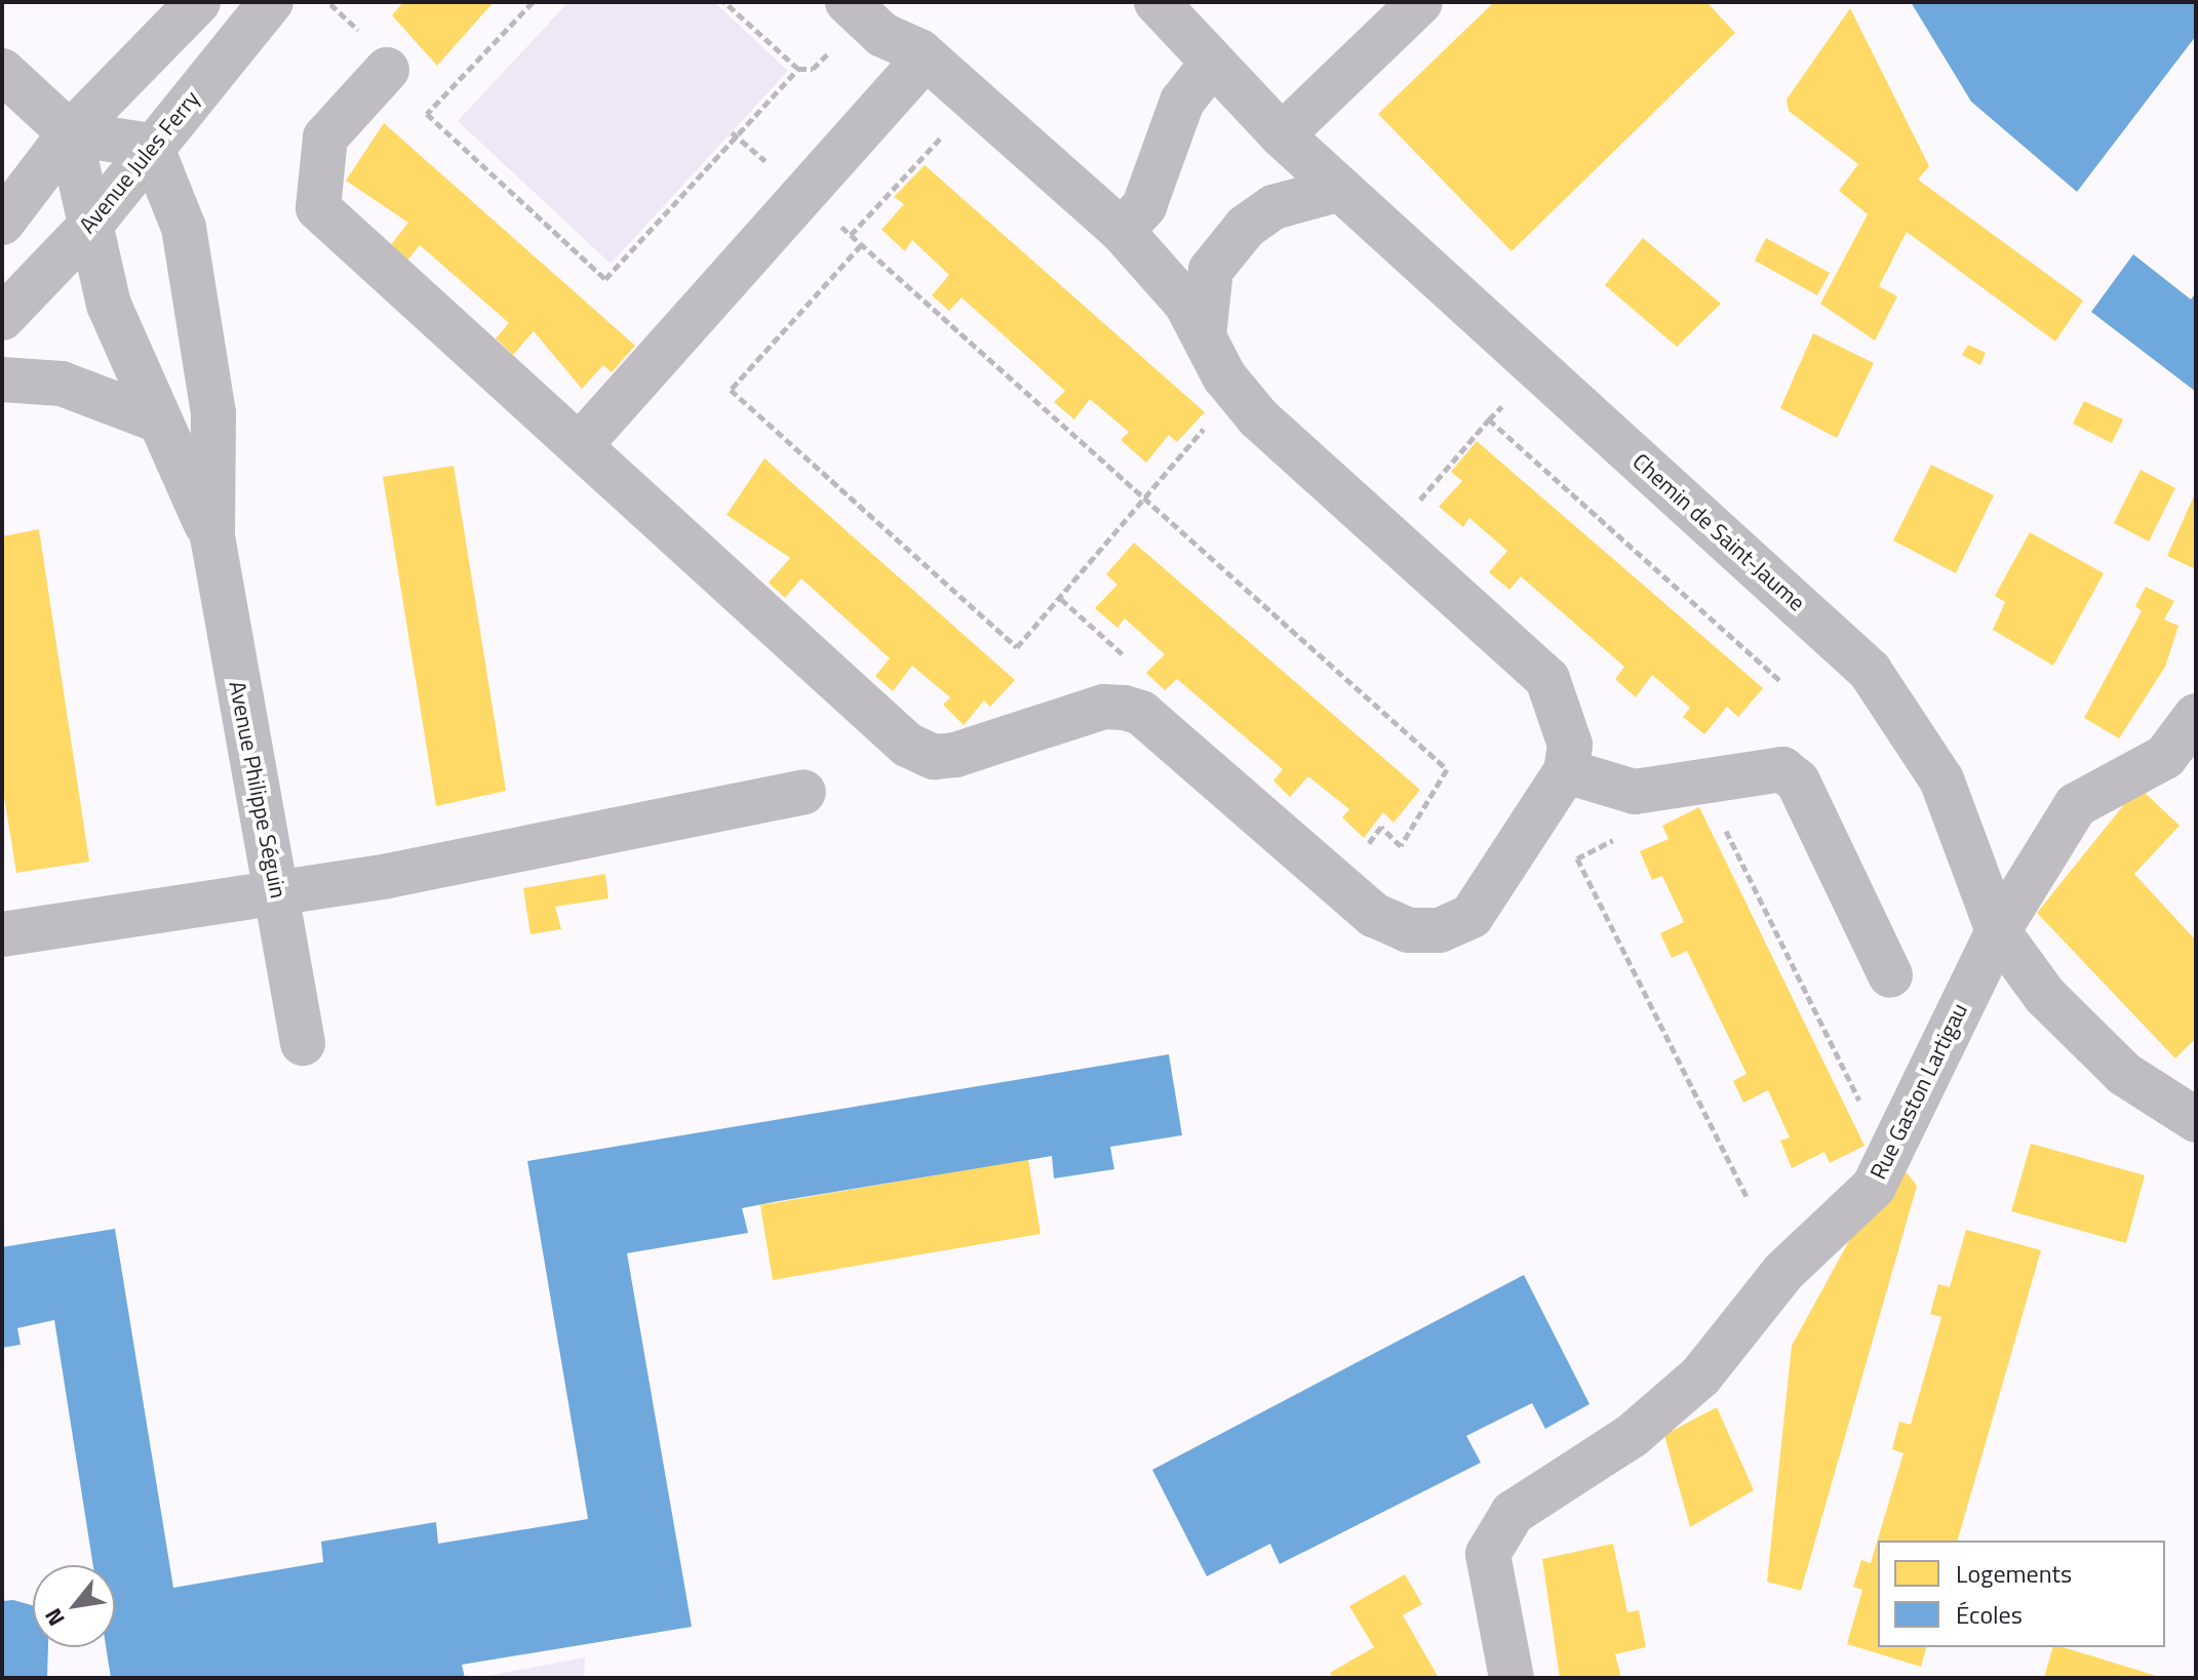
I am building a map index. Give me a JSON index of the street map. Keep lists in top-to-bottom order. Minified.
{"streets":{"street":["Avenue Jules Ferry","Chemin de Saint-Jaume","Avenue Philippe Séguin","Rue Gaston Lartigau"]},"crossings":[["Avenue Jules Ferry","Avenue Philippe Séguin"],["Chemin de Saint-Jaume","Rue Gaston Lartigau"]],"legend":["Logements","Écoles"],"north":"bottom left"}
